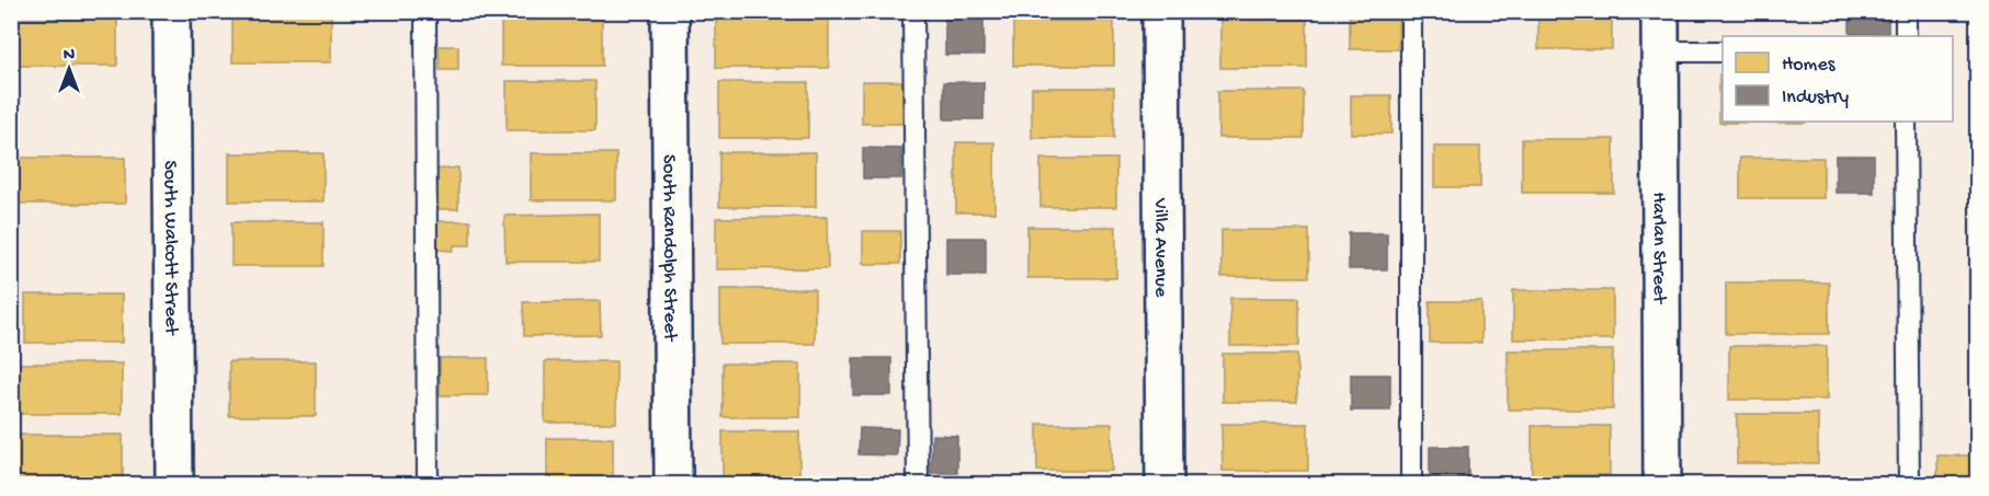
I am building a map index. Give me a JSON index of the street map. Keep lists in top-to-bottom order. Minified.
{"streets":{"street":["South Walcott Street","South Randolph Street","Villa Avenue","Harlan Street"]},"legend":["Homes","Industry"],"north":"top"}
